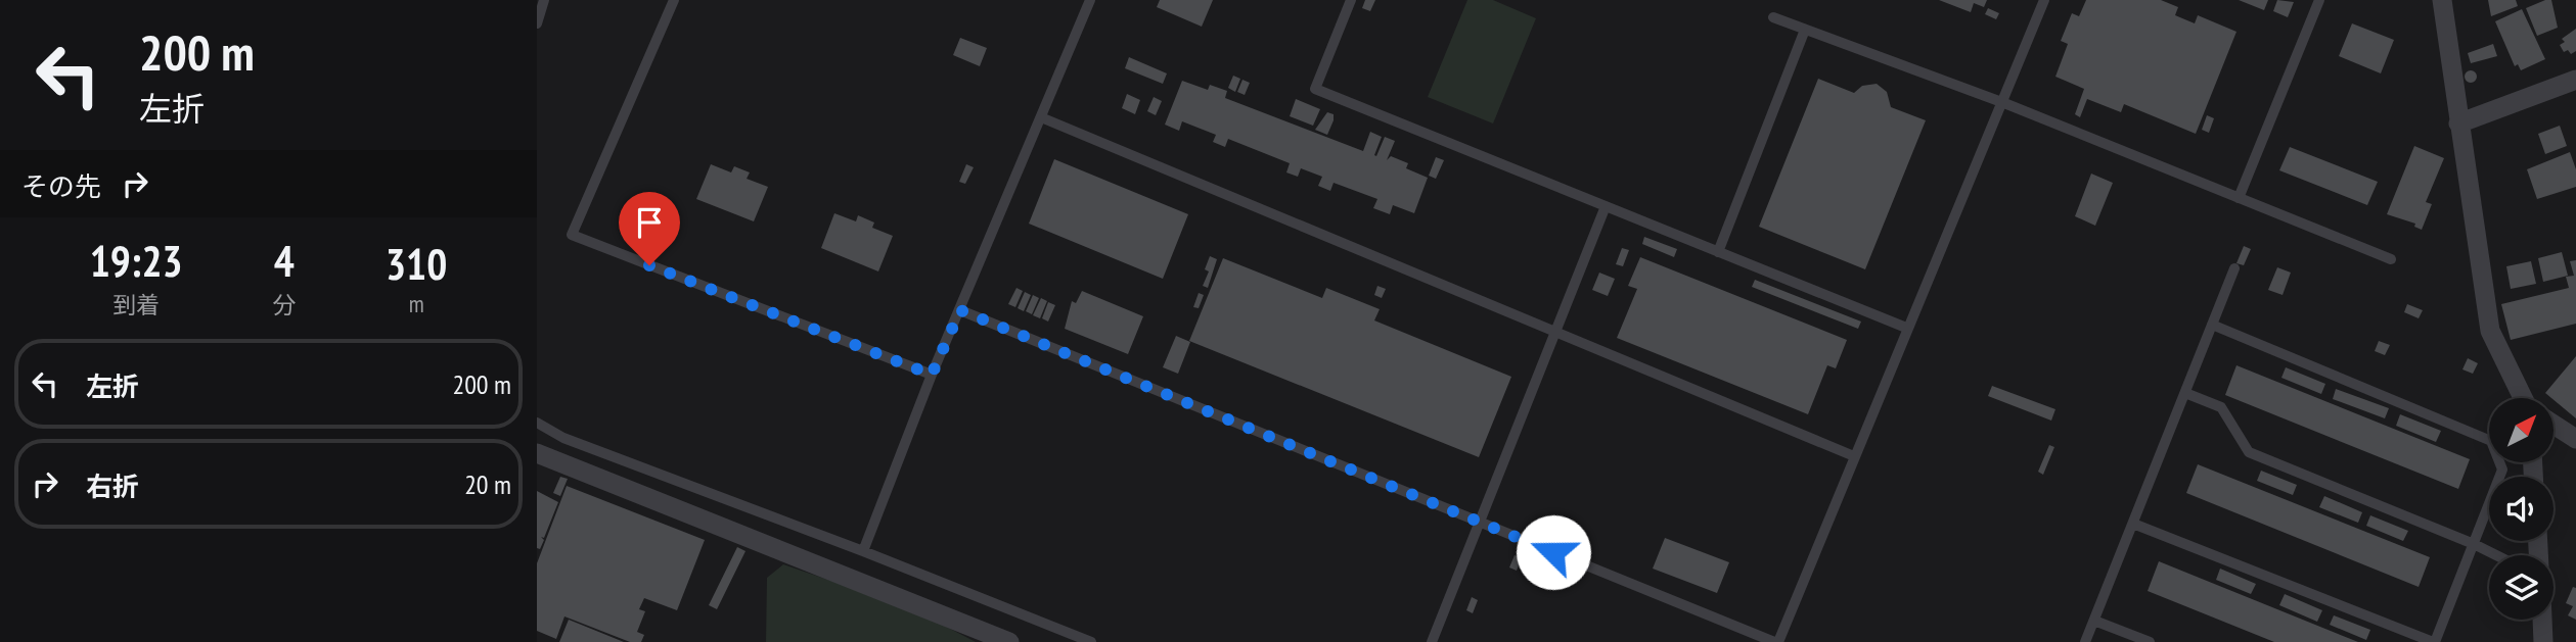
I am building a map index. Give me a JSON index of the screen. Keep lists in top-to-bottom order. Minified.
{"north":"top right","page":{"turn":["200 m","左折"],"then":"その先","eta":["19:23","到着","4","分","310","m"],"list":[{"name":"左折","value":"200 m"},{"name":"右折","value":"20 m"}]}}
